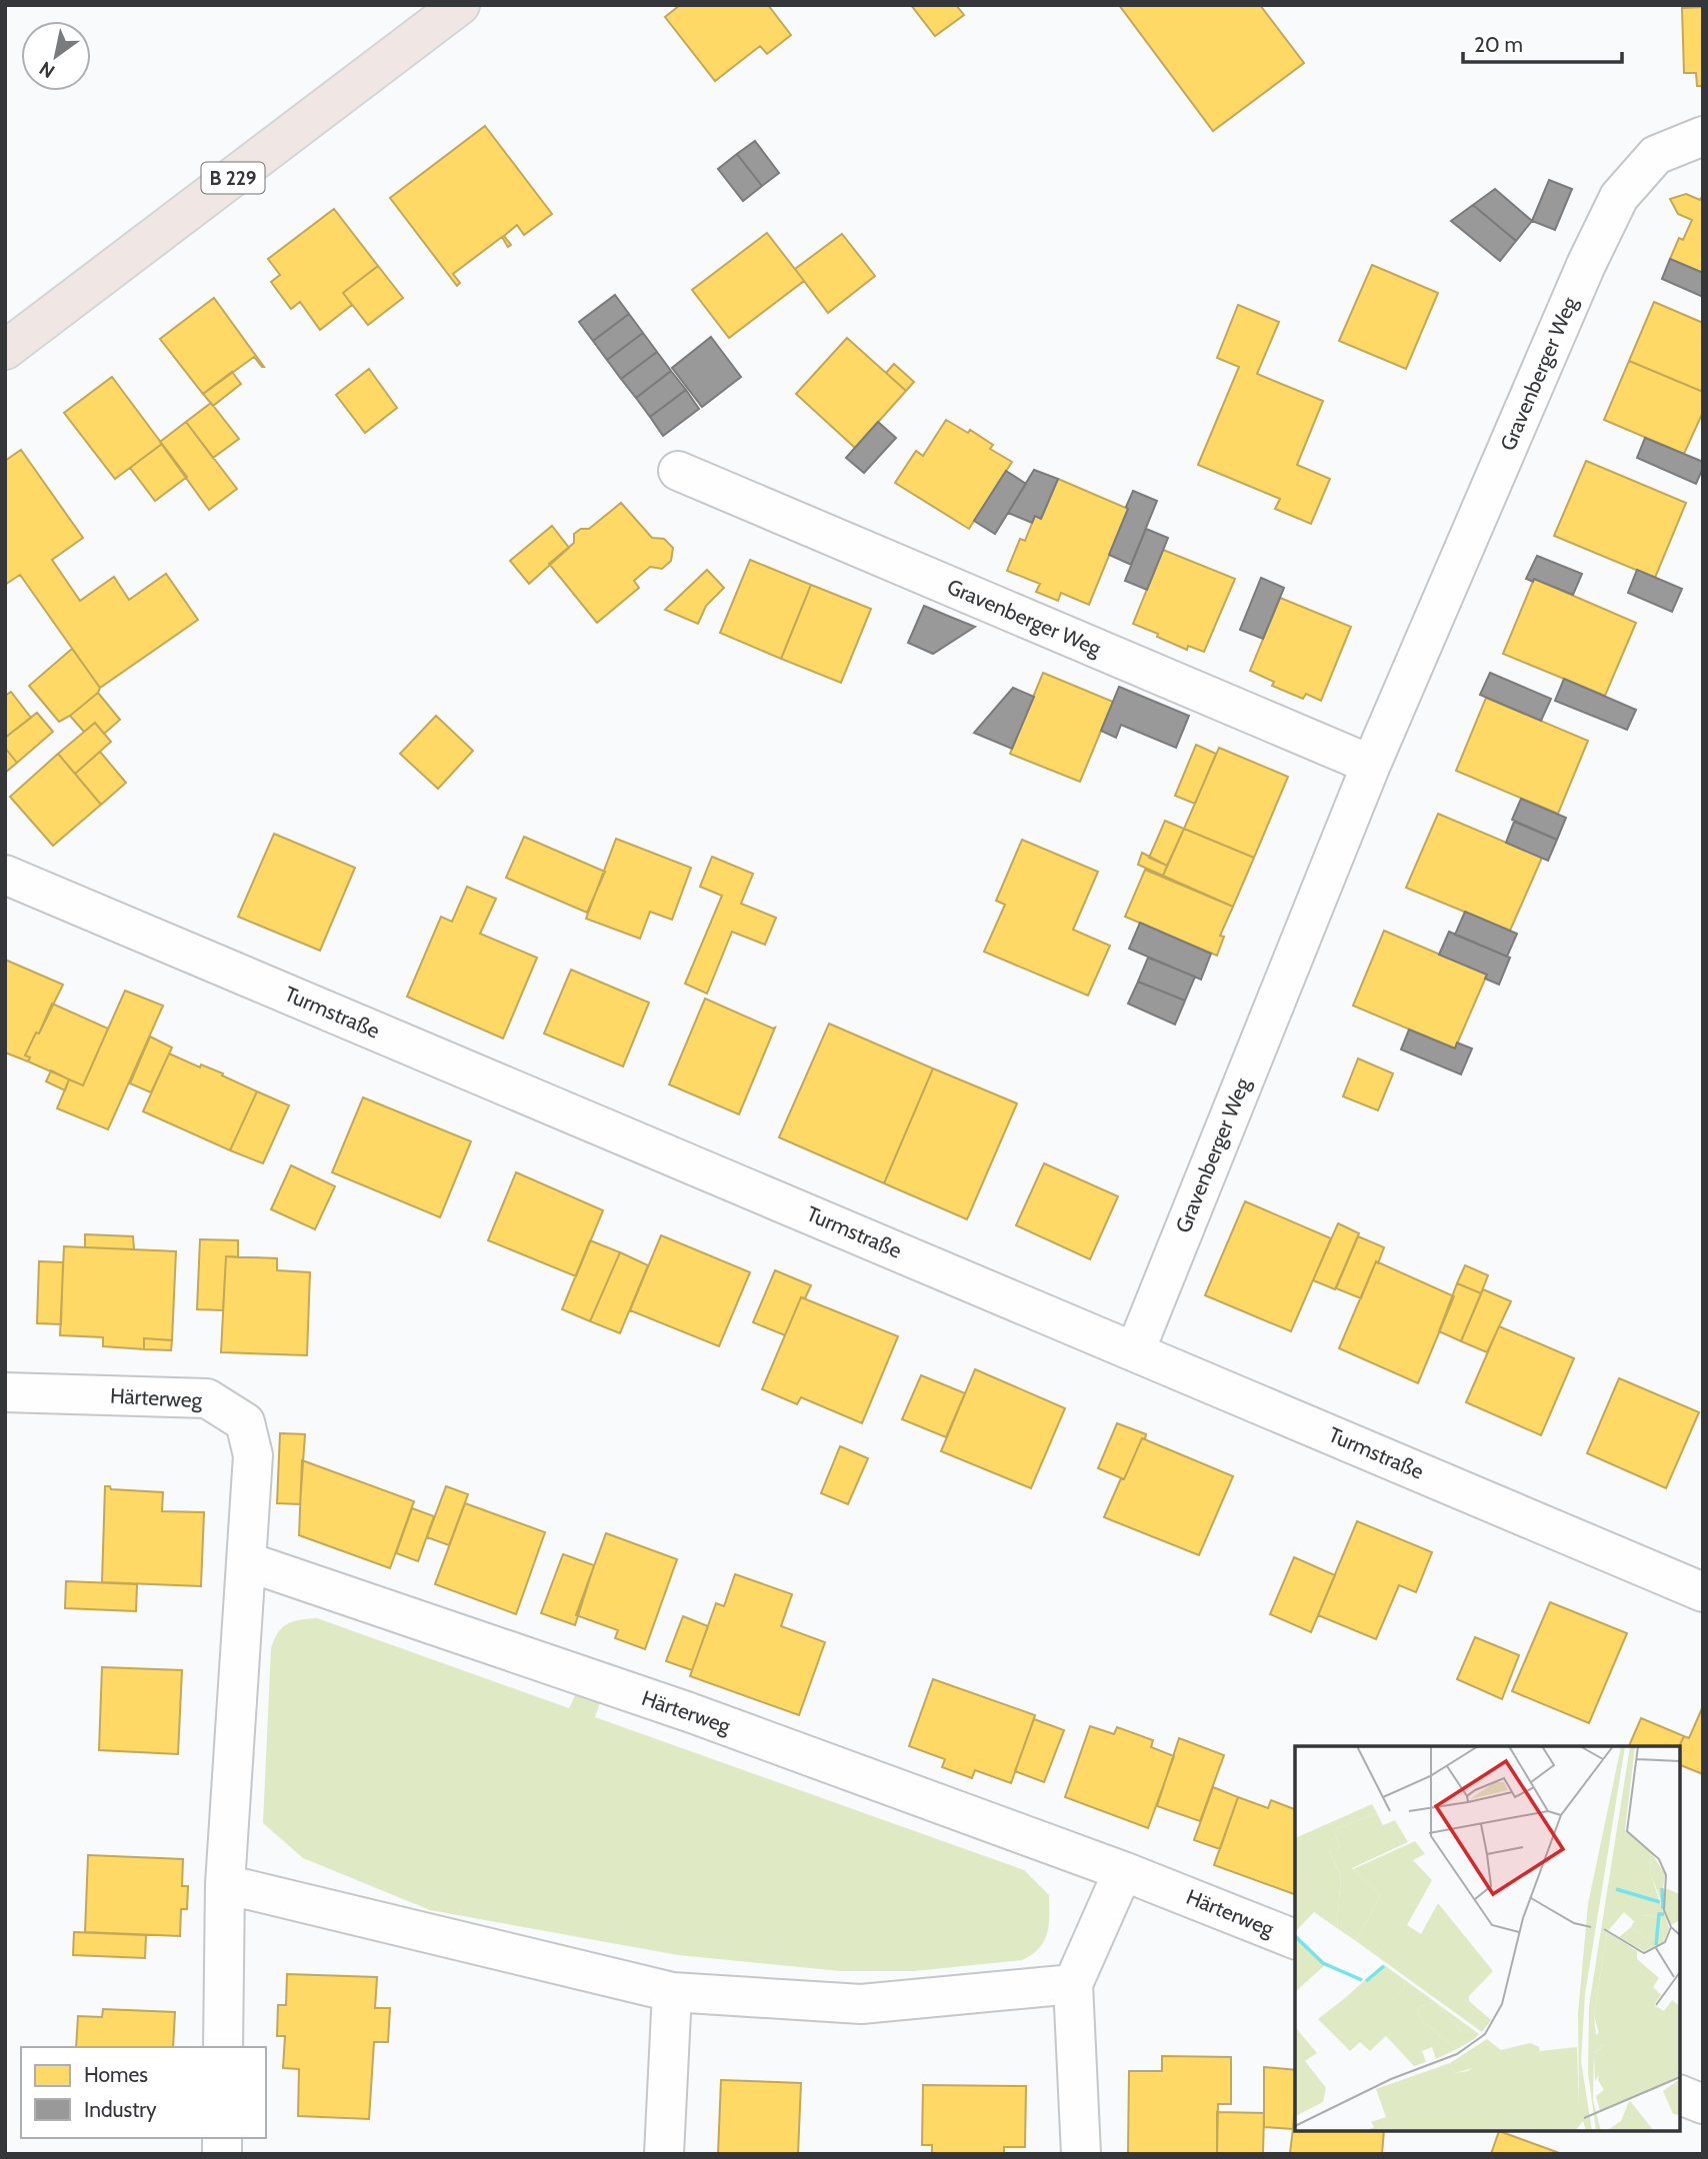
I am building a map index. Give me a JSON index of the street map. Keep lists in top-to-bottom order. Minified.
{"streets":{"main road":["B 229"],"street":["Gravenberger Weg","Turmstraße","Härterweg"]},"crossings":[["Gravenberger Weg","Turmstraße"]],"legend":["Homes","Industry"],"scale_bar":"20 m","north":"bottom left"}
